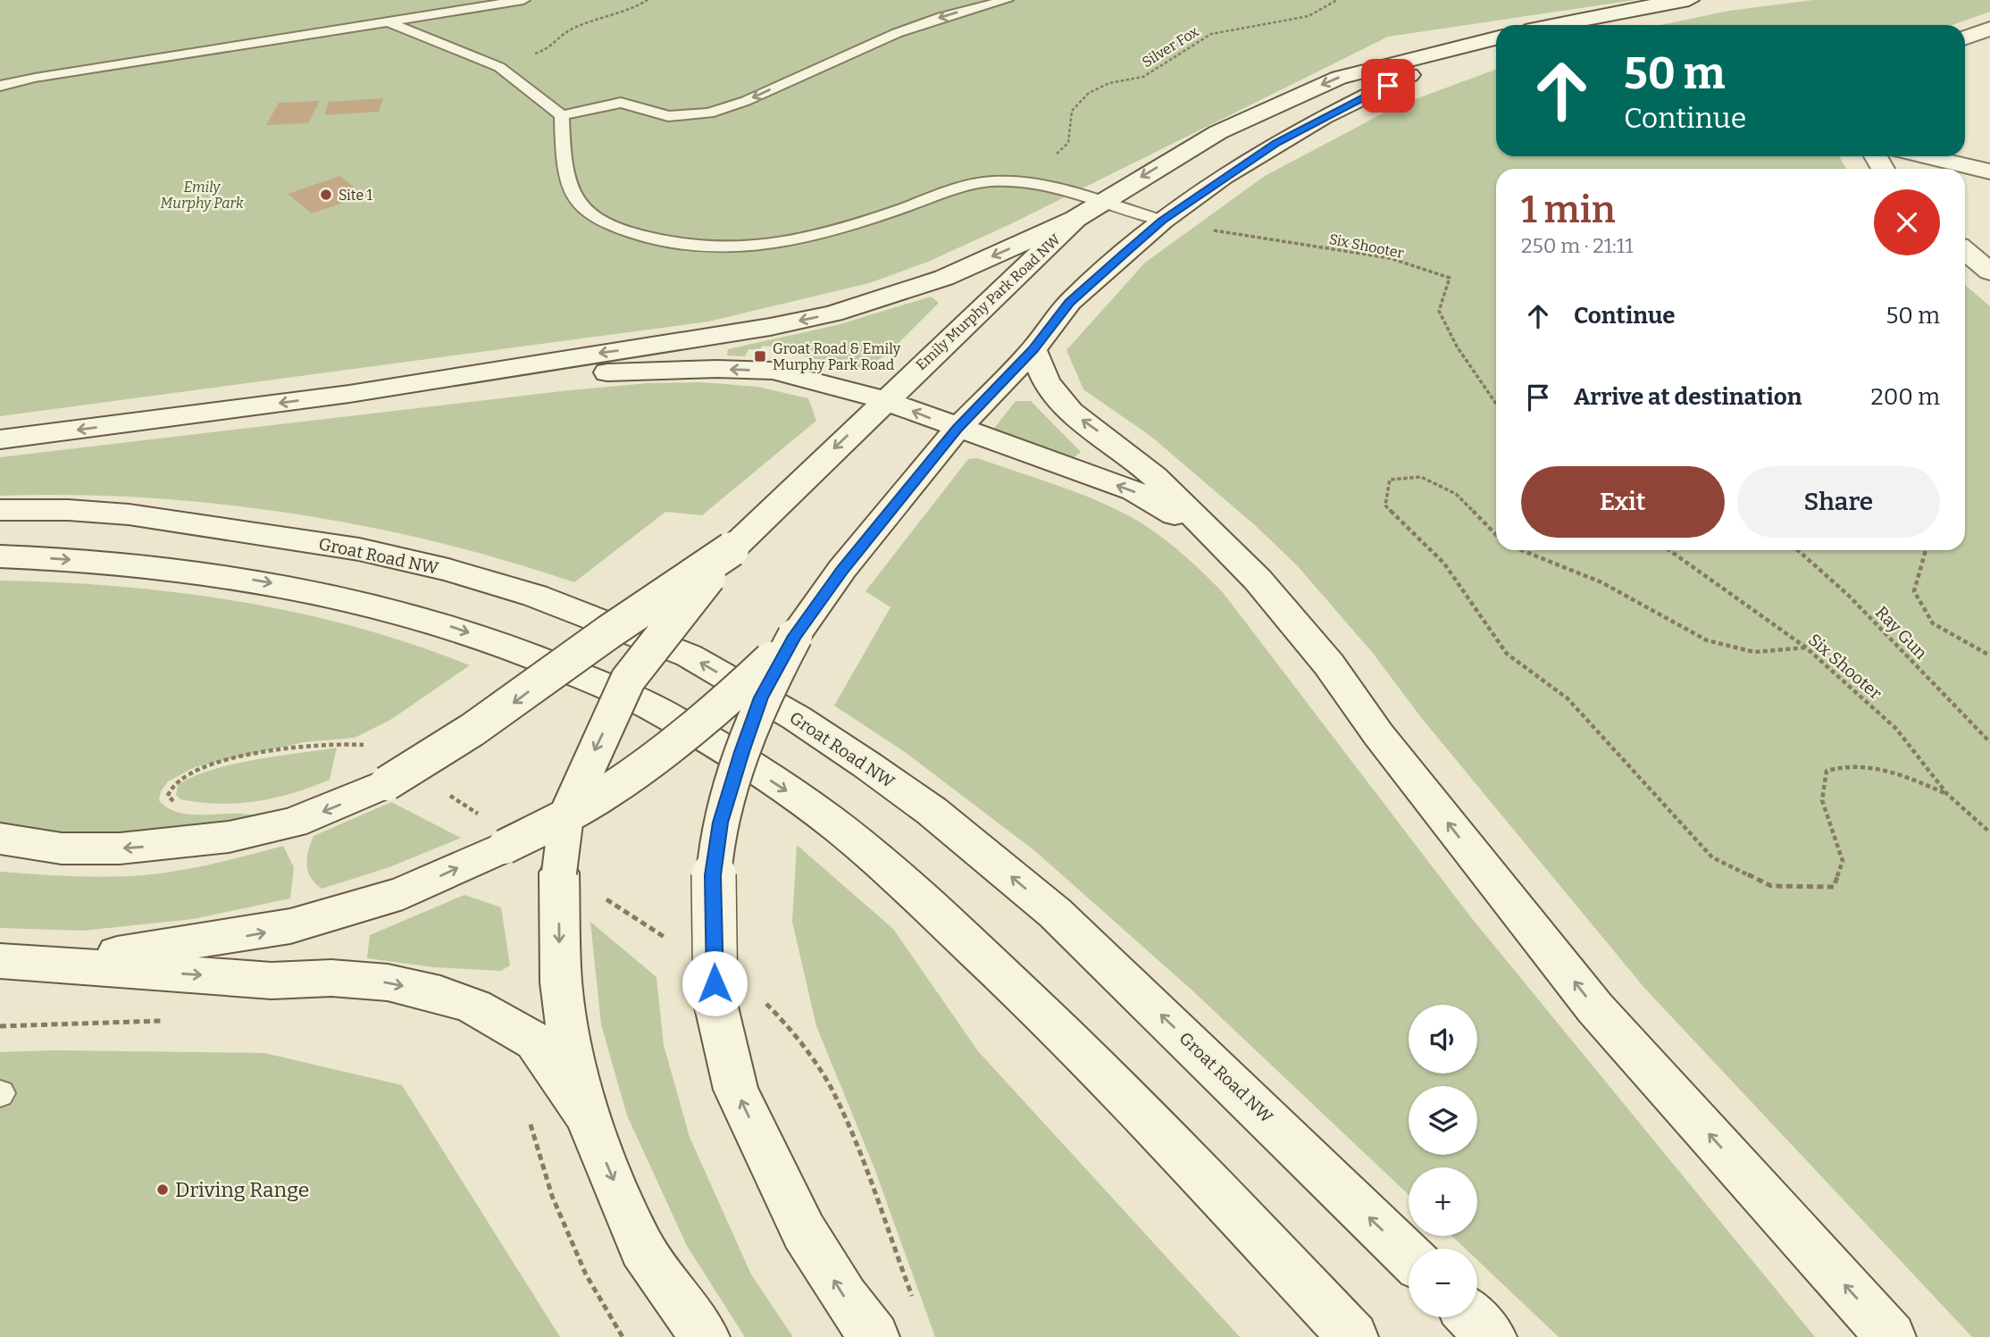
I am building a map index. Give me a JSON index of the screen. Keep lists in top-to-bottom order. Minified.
{"streets":{"street":["Emily Murphy Park Road NW","Groat Road NW"],"path":["Silver Fox","Six Shooter","Ray Gun"]},"crossings":[["Six Shooter","Emily Murphy Park Road NW"]],"parks":["Emily Murphy Park"],"places":{"other":["Site 1","Driving Range"],"transit":["Groat Road & Emily Murphy Park Road"]},"page":{"turn":["50 m","Continue"],"heading":["1 min","250 m · 21:11"],"list":[{"name":"Continue","value":"50 m"},{"name":"Arrive at destination","value":"200 m"}],"buttons":["Exit","Share"],"map_buttons":["+","−"]}}
